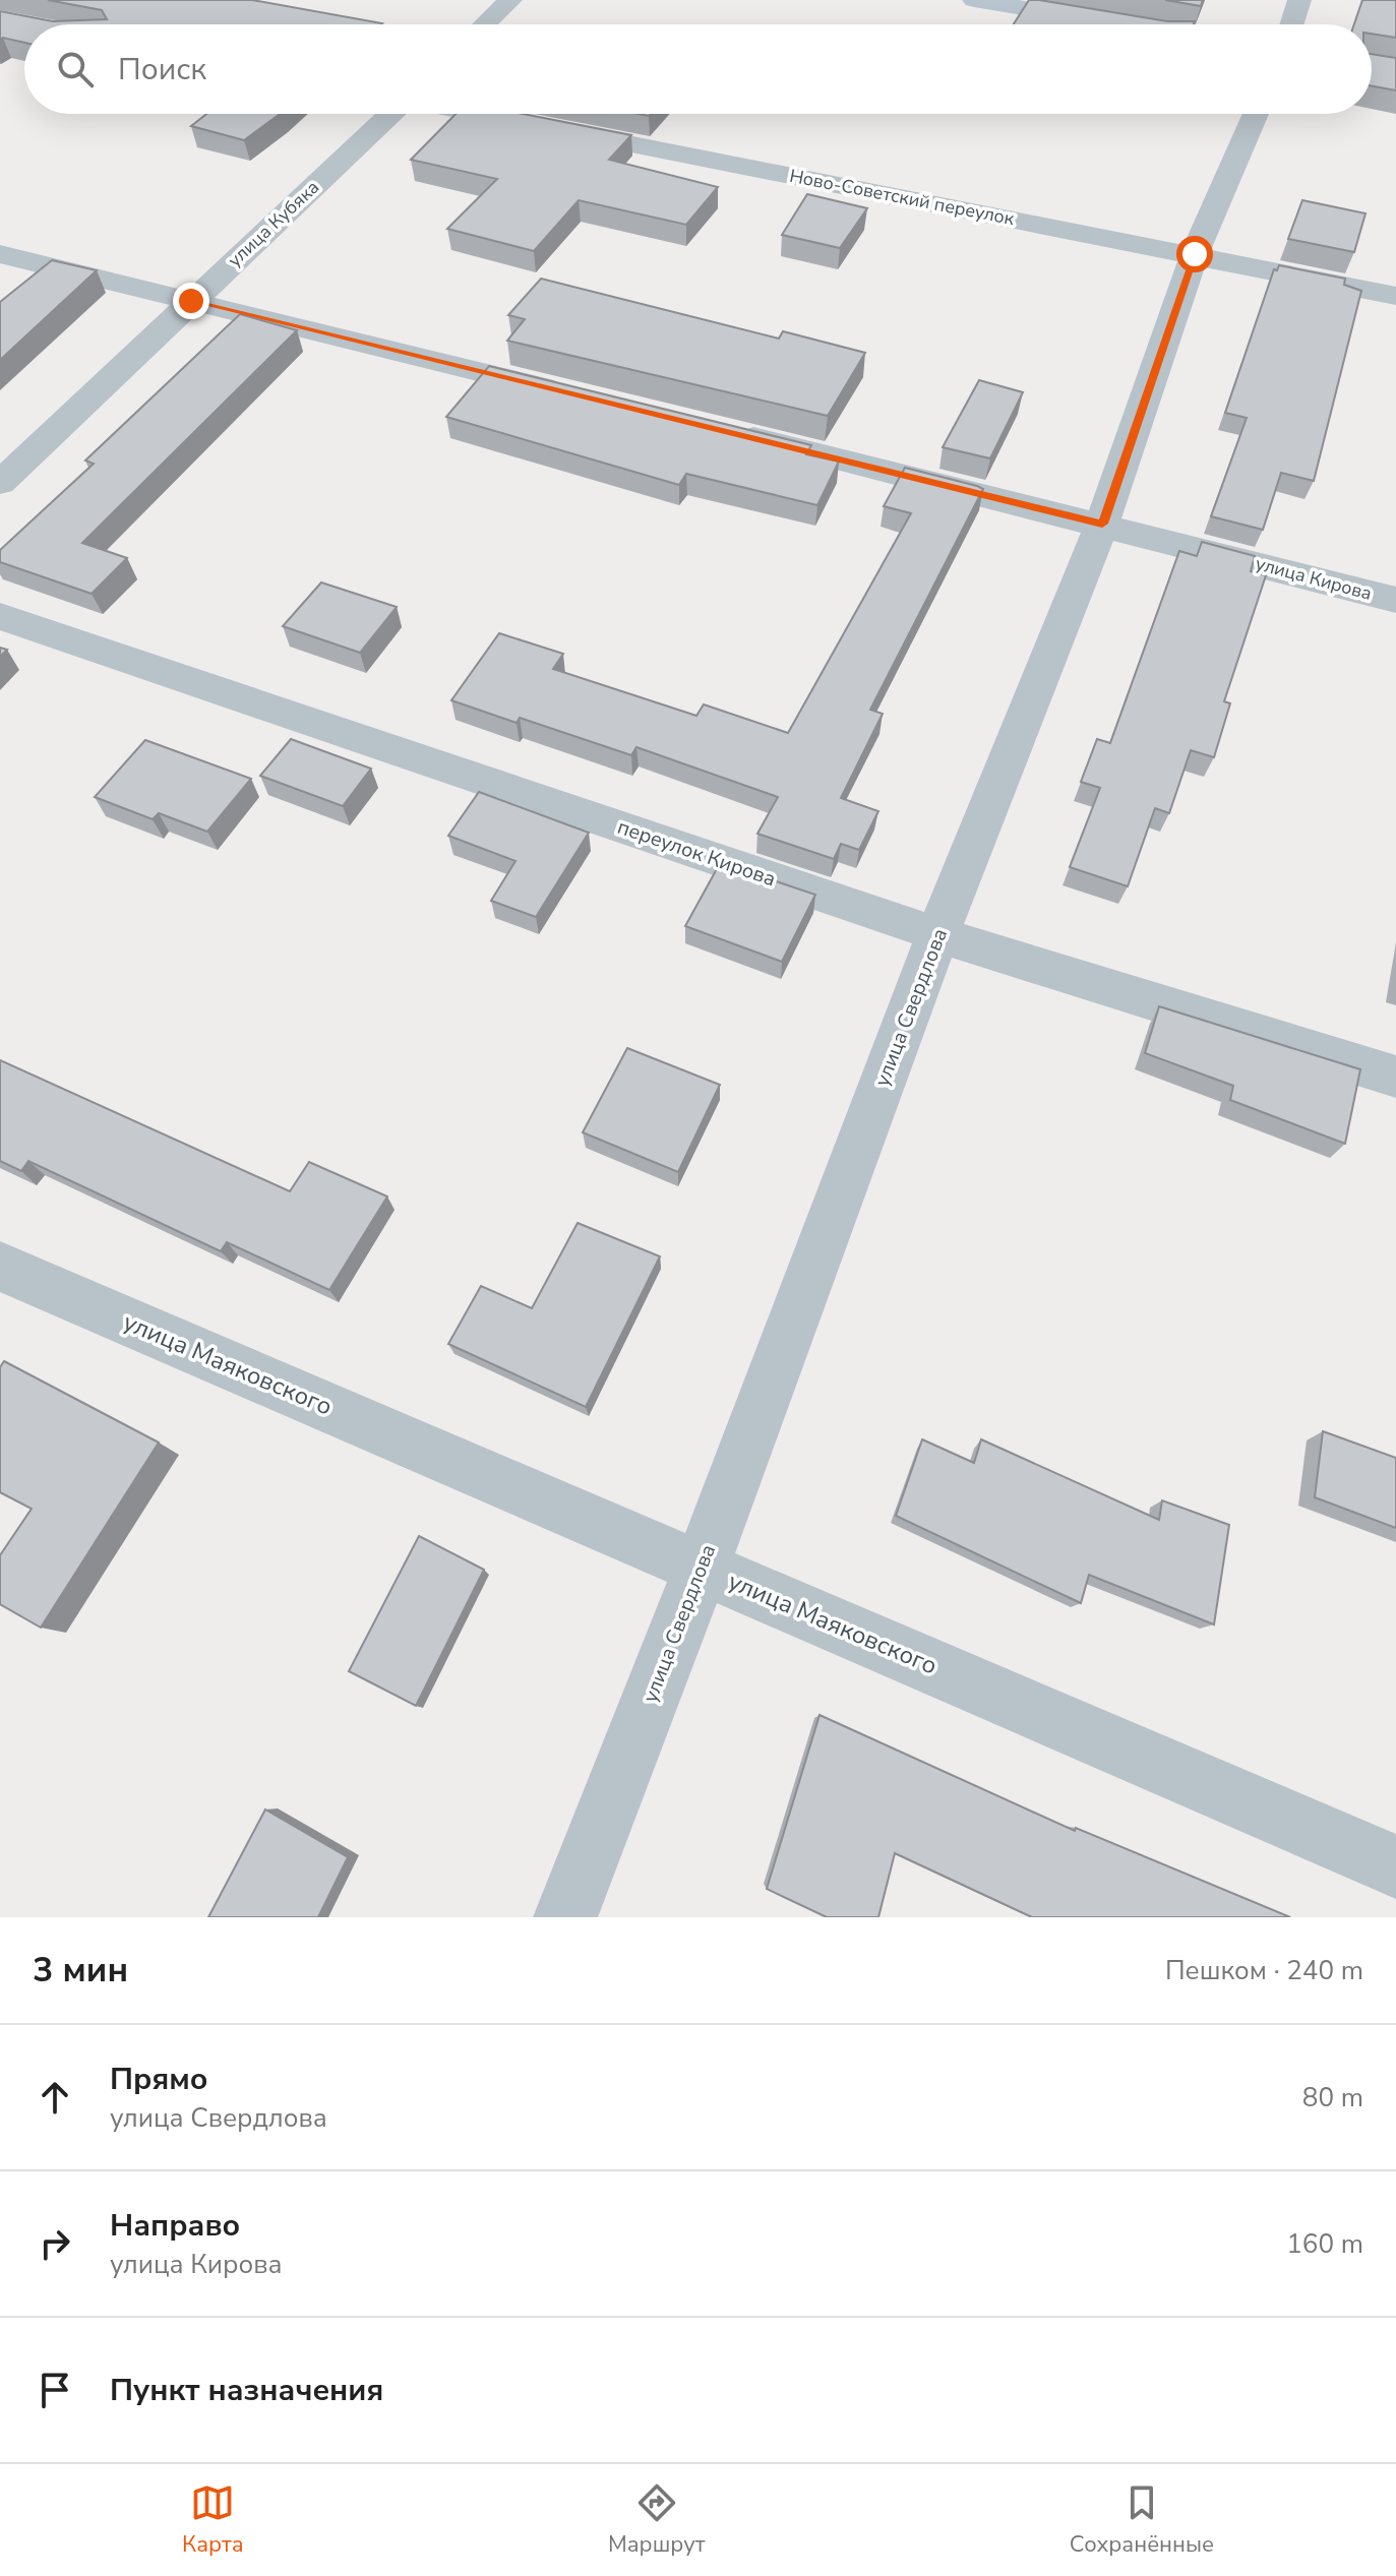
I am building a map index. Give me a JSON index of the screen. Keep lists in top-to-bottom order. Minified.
{"streets":{"street":["Ново-Советский переулок","улица Кубяка","улица Кирова","переулок Кирова","улица Свердлова","улица Маяковского"]},"crossings":[["Ново-Советский переулок","улица Свердлова"],["улица Кирова","улица Свердлова"],["переулок Кирова","улица Свердлова"],["улица Свердлова","улица Маяковского"]],"page":{"search":"Поиск","heading":["3 мин","Пешком · 240 m"],"list":[["Прямо","улица Свердлова","80 m"],["Направо","улица Кирова","160 m"],"Пункт назначения"],"nav":["Карта","Маршрут","Сохранённые"]}}
